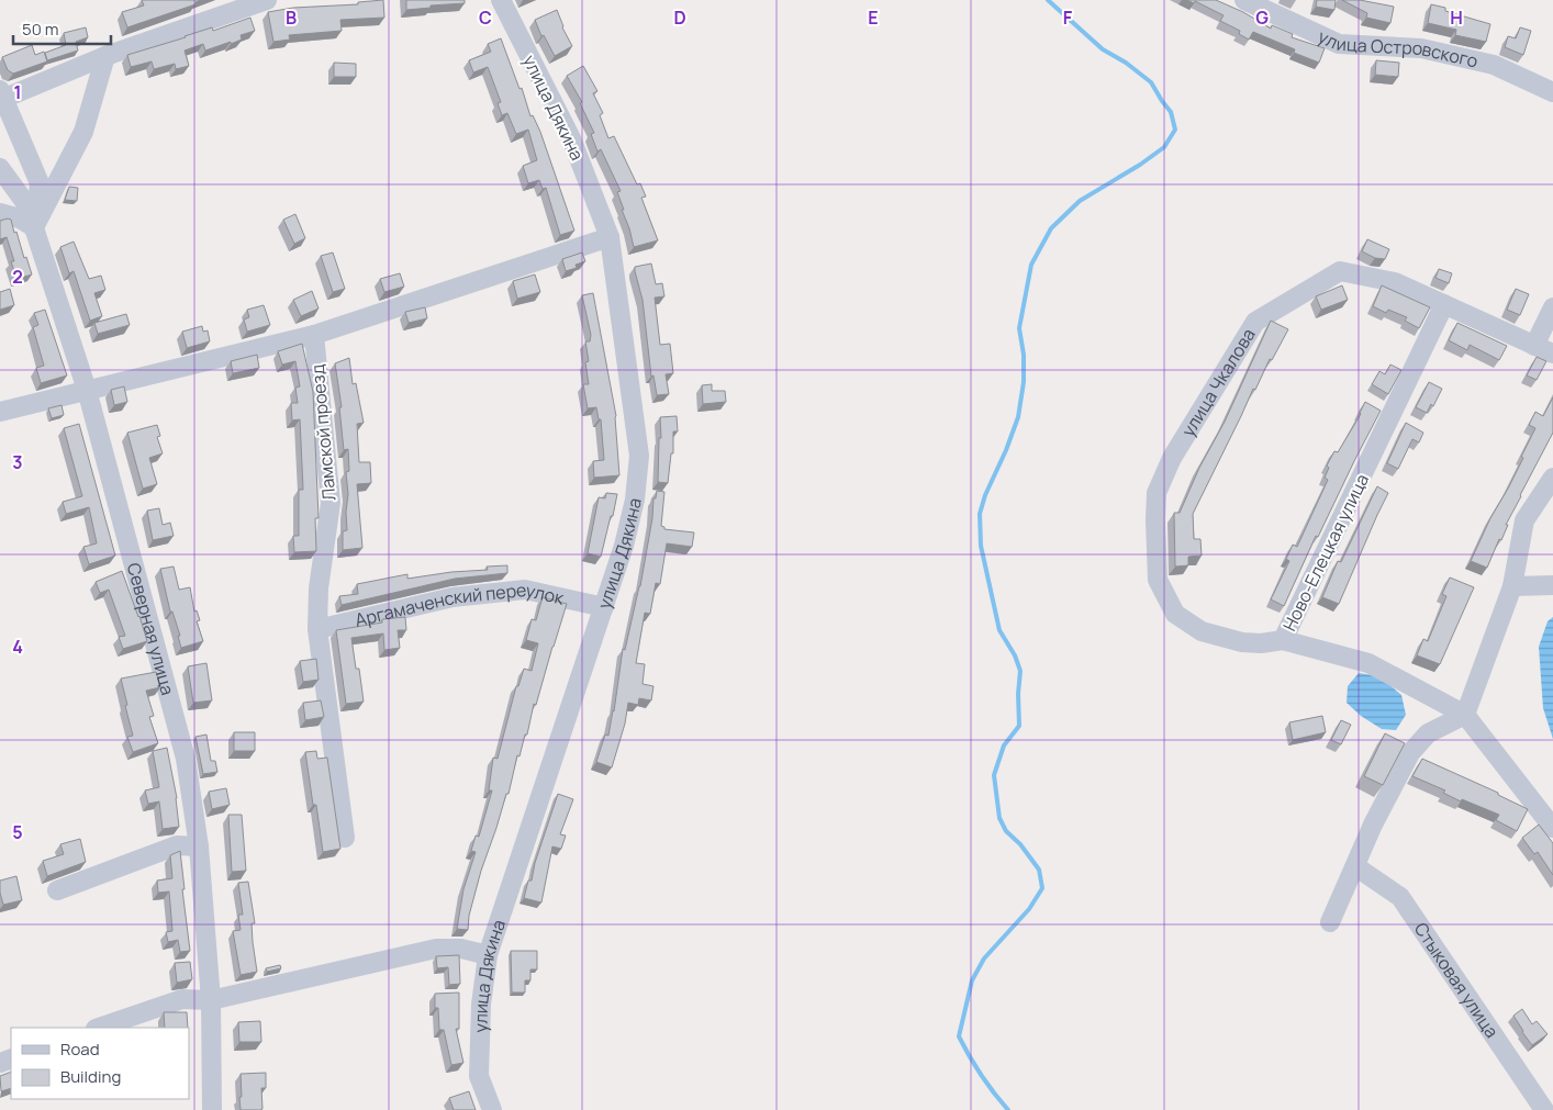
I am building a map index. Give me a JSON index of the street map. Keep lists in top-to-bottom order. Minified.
{"streets":{"street":["улица Островского","улица Дякина","улица Чкалова","Ламской проезд","Ново-Елецкая улица","Аргамаченский переулок","Северная улица","Стыковая улица"]},"crossings":[["улица Дякина","Аргамаченский переулок"],["улица Чкалова","Ново-Елецкая улица"],["Ламской проезд","Аргамаченский переулок"]],"legend":["Road","Building"],"scale_bar":"50 m","grid":{"columns":["B","C","D","E","F","G","H"],"rows":["1","2","3","4","5"]}}
